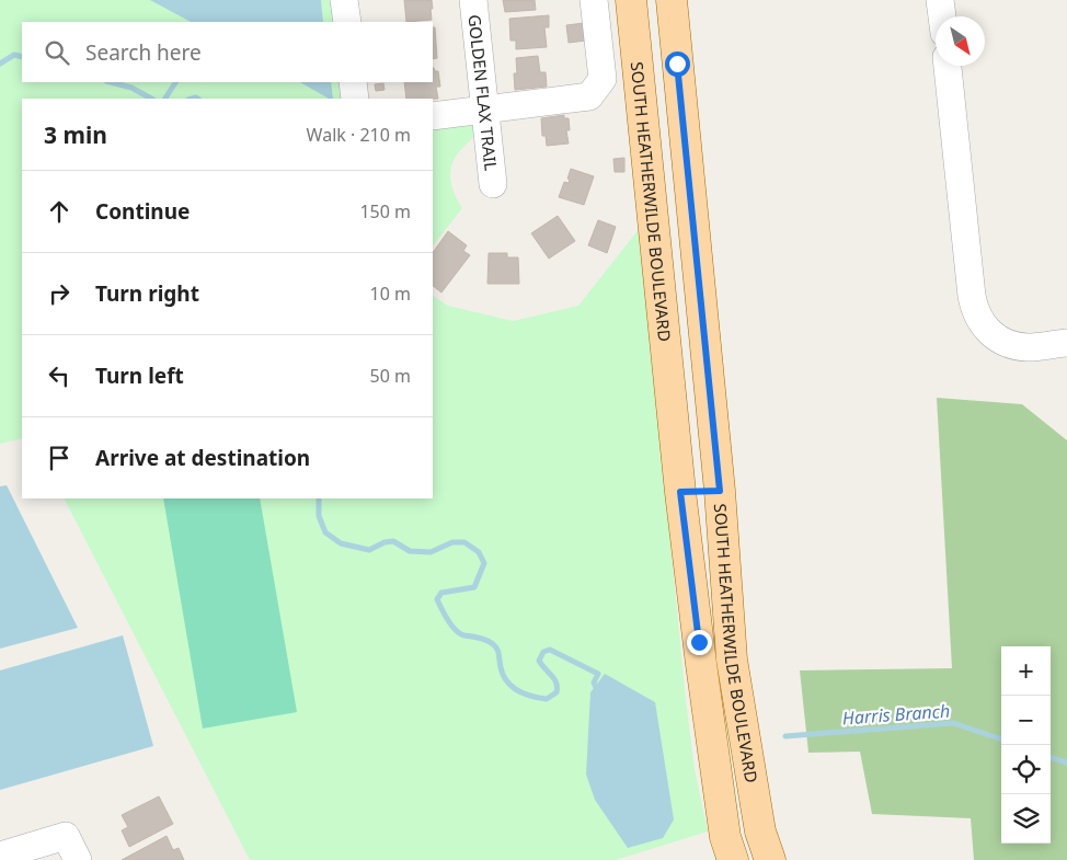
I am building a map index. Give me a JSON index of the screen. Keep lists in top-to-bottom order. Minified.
{"streets":{"main road":["SOUTH HEATHERWILDE BOULEVARD"],"street":["GOLDEN FLAX TRAIL"]},"water":["Harris Branch"],"north":"bottom right","page":{"search":"Search here","heading":["3 min","Walk · 210 m"],"list":[["Continue","150 m"],["Turn right","10 m"],["Turn left","50 m"],"Arrive at destination"],"map_buttons":["+","−"]}}
